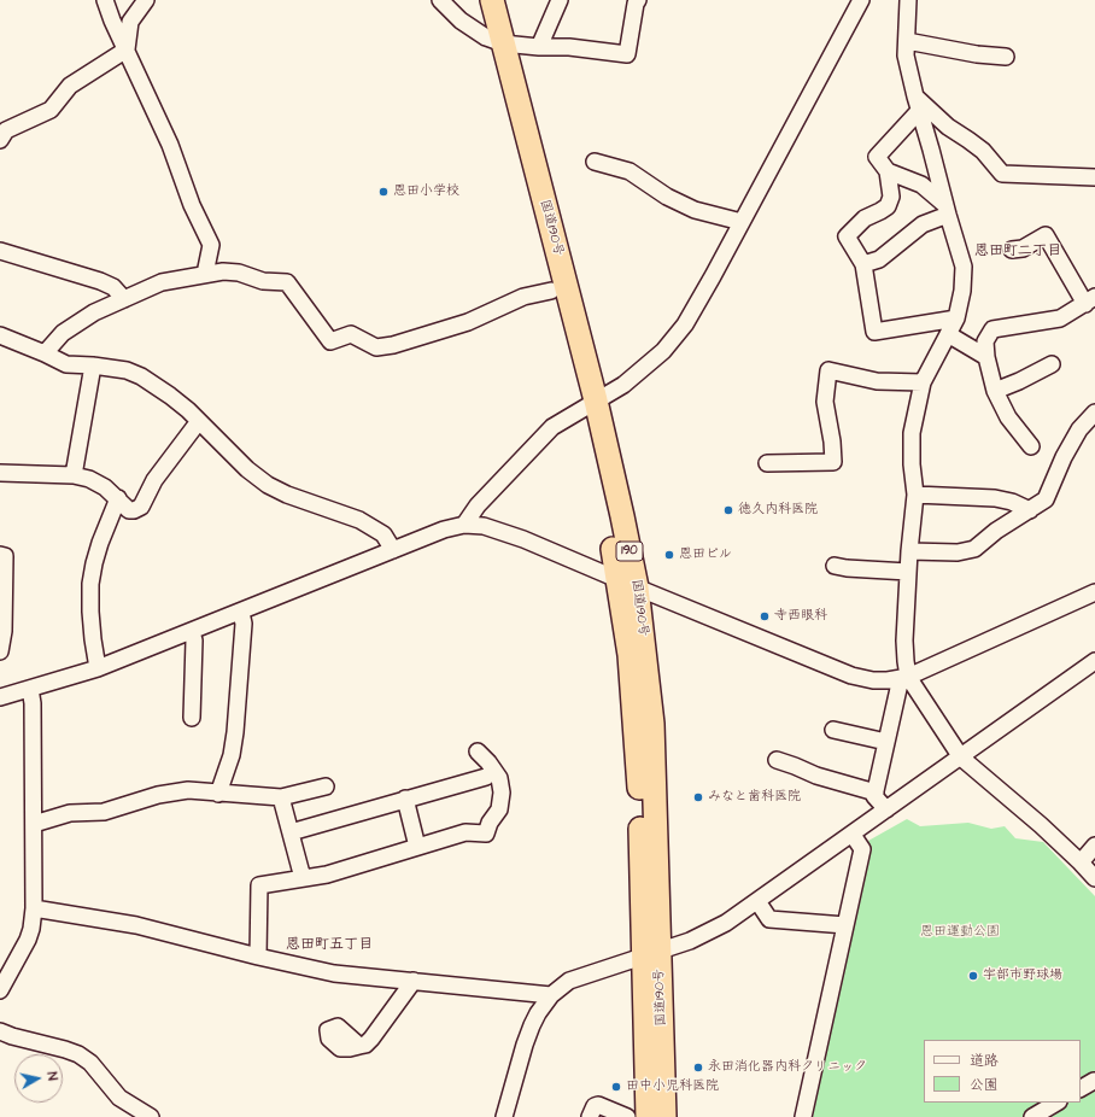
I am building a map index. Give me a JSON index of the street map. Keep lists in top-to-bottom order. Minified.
{"streets":{"highway":["国道190号","190"]},"districts":["恩田町二丁目","恩田町五丁目"],"parks":["恩田運動公園"],"places":["恩田小学校","徳久内科医院","恩田ビル","寺西眼科","みなと歯科医院","宇部市野球場","永田消化器内科クリニック","田中小児科医院"],"legend":["道路","公園"],"north":"right"}
